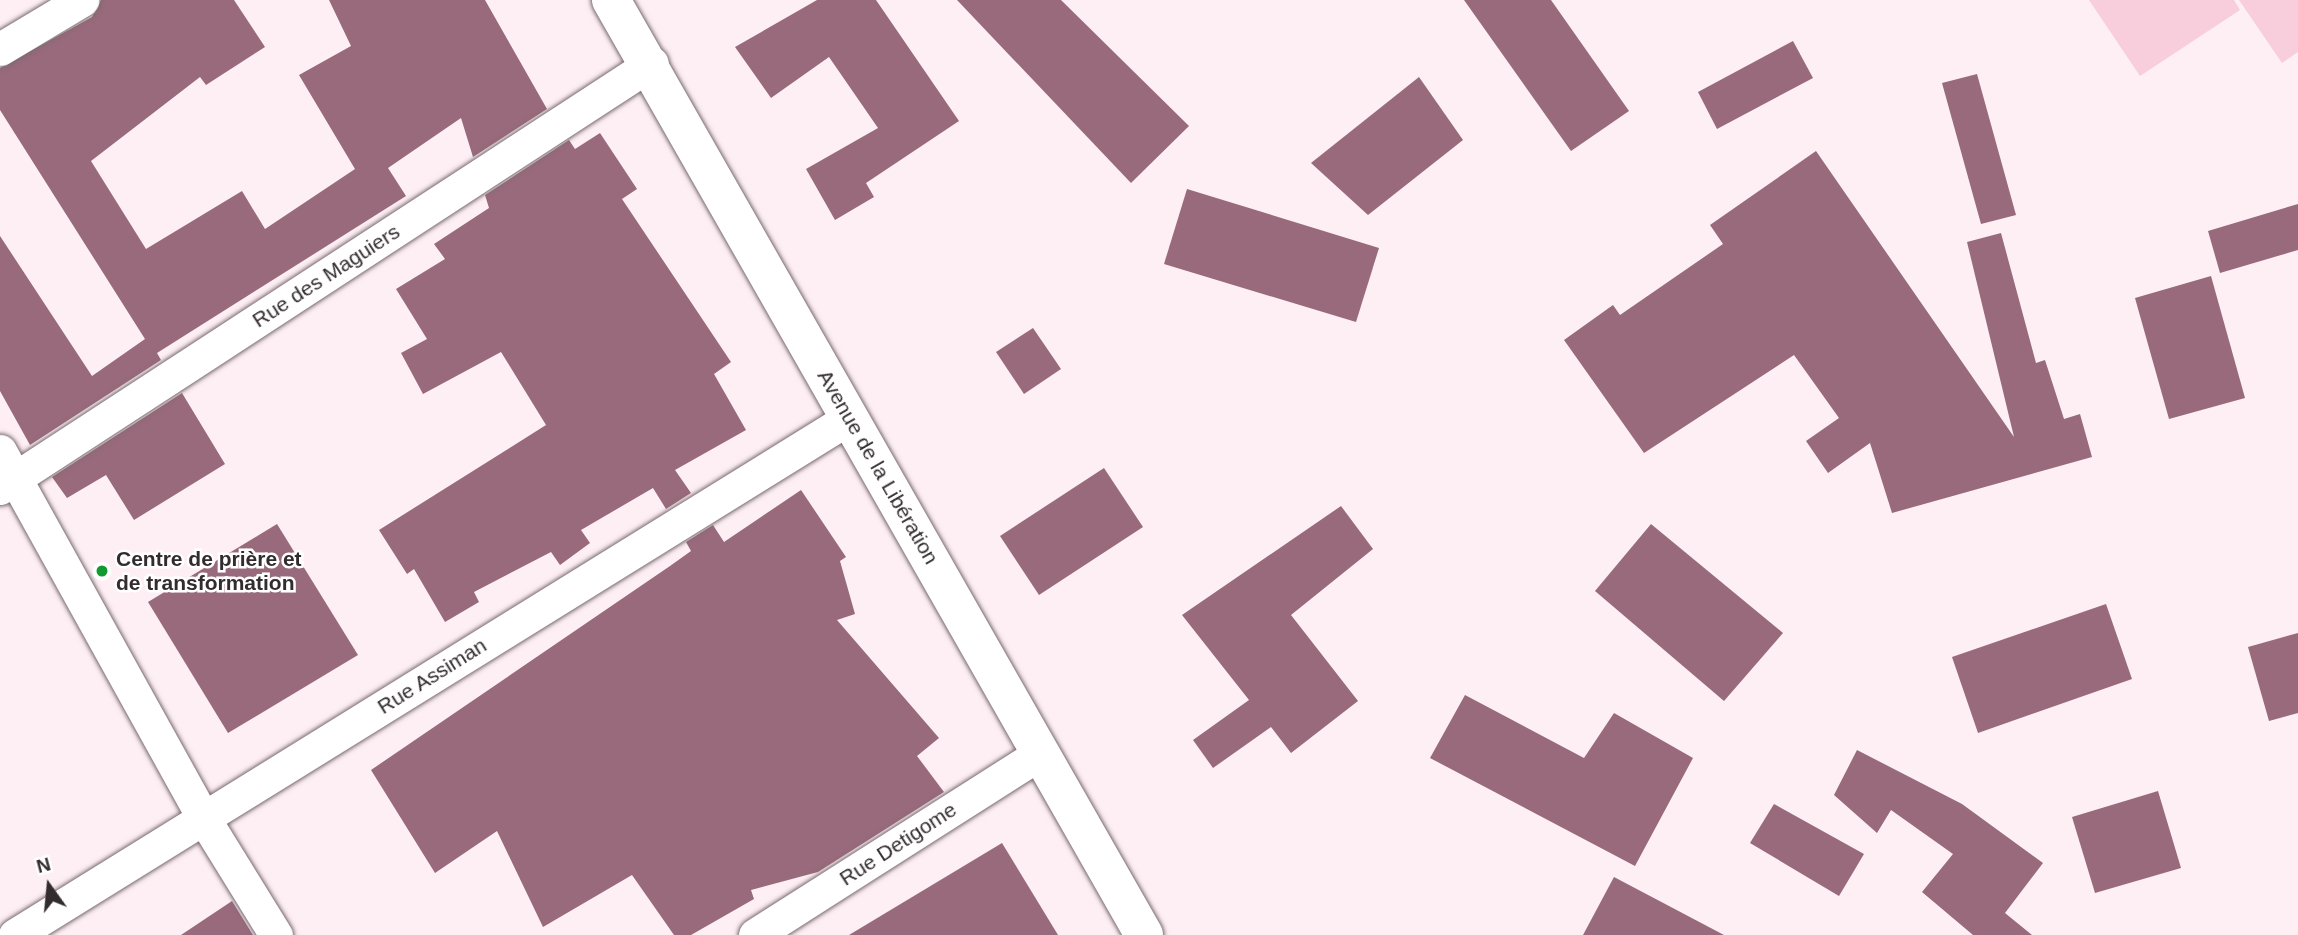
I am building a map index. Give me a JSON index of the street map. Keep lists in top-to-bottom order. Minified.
{"streets":{"main road":["Avenue de la Libération"],"street":["Rue des Maguiers","Rue Assiman","Rue Detigome"]},"crossings":[["Rue des Maguiers","Avenue de la Libération"],["Avenue de la Libération","Rue Assiman"],["Avenue de la Libération","Rue Detigome"]],"places":["Centre de prière et de transformation"],"north":"top"}
